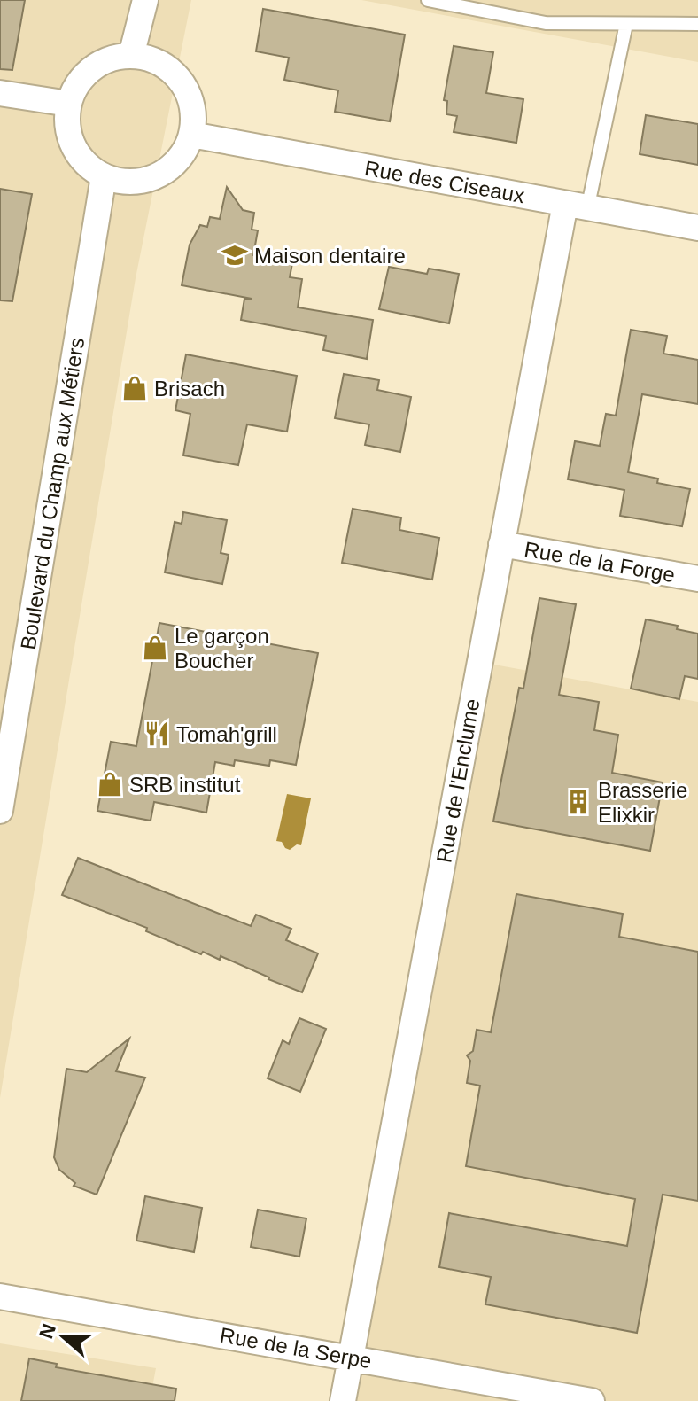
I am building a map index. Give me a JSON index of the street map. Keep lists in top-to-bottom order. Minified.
{"streets":{"street":["Rue des Ciseaux","Boulevard du Champ aux Métiers","Rue de la Forge","Rue de l'Enclume","Rue de la Serpe"]},"crossings":[["Rue des Ciseaux","Boulevard du Champ aux Métiers"],["Rue des Ciseaux","Rue de l'Enclume"],["Rue de la Forge","Rue de l'Enclume"],["Rue de l'Enclume","Rue de la Serpe"]],"places":{"school or university":["Maison dentaire"],"shop":["Brisach","Le garçon Boucher","SRB institut"],"restaurant":["Tomah'grill"],"building":["Brasserie Elixkir"]},"north":"left"}
